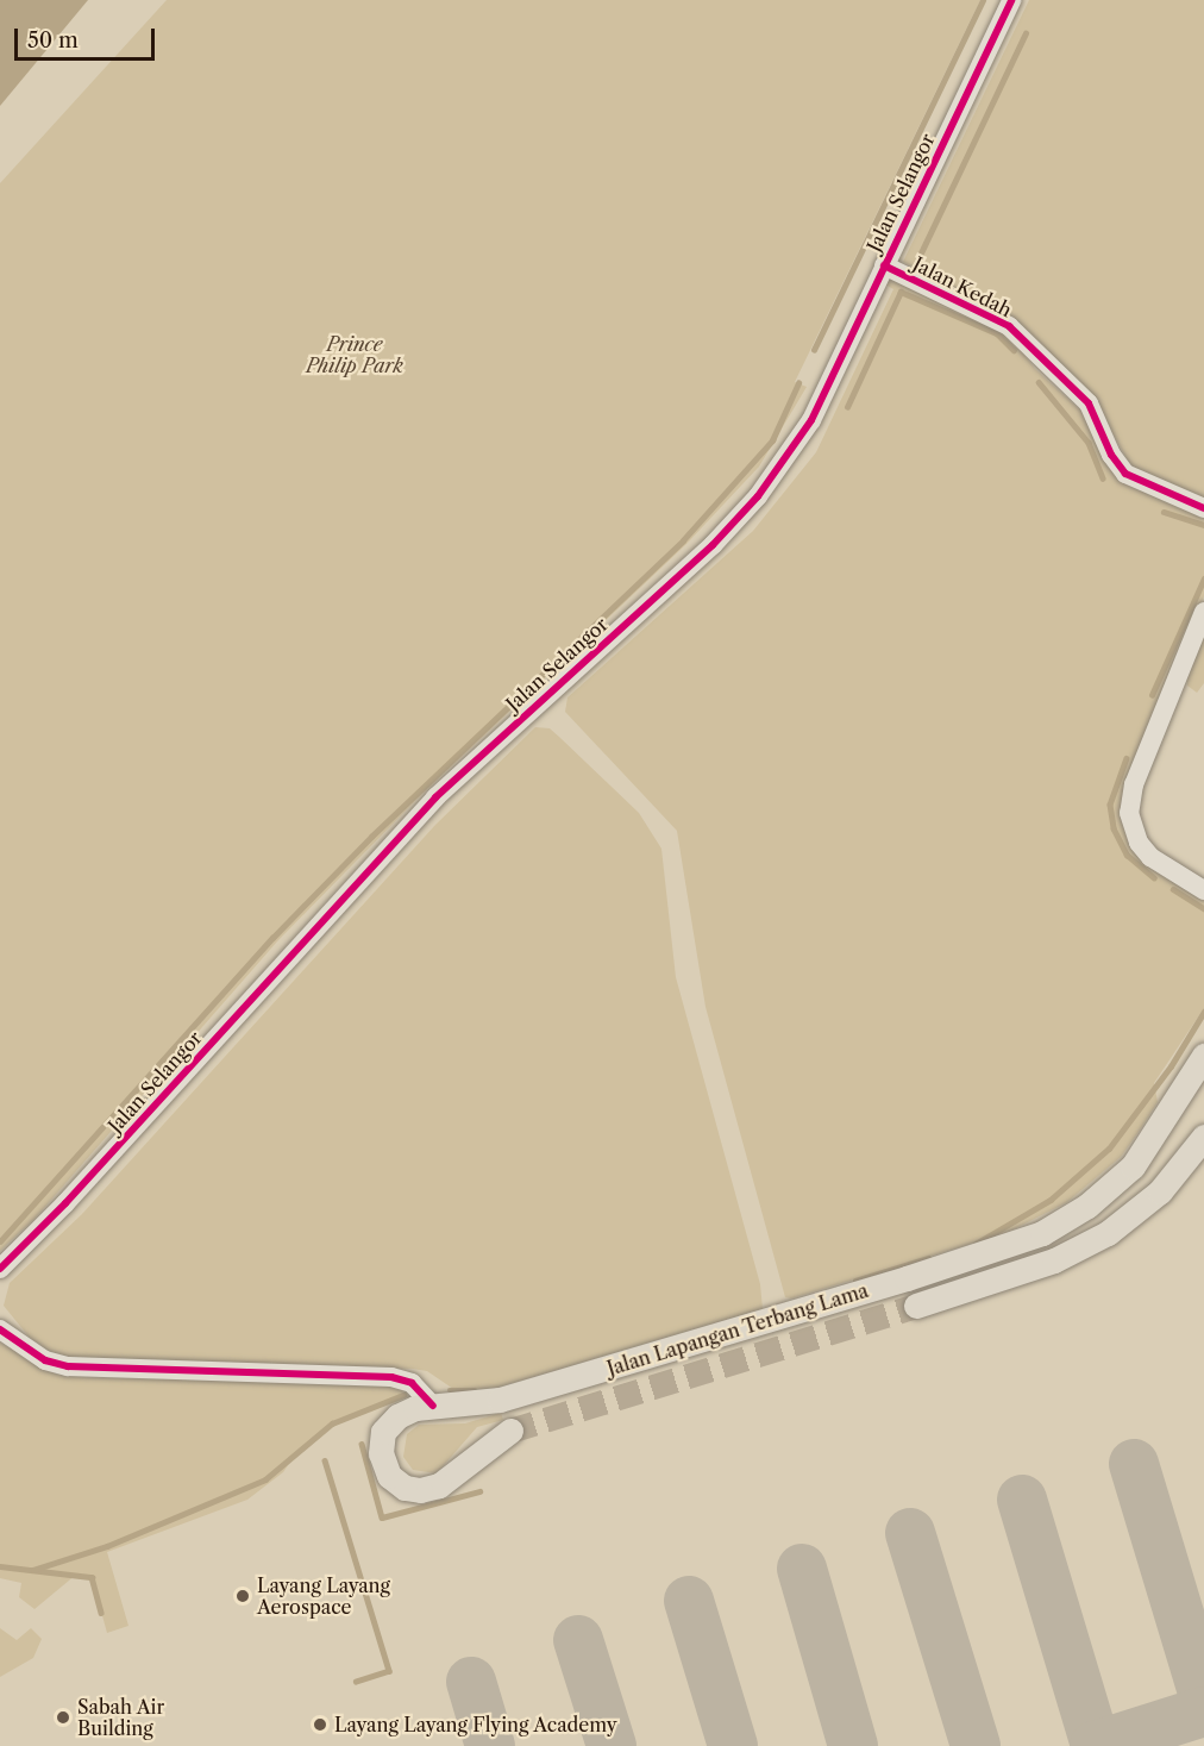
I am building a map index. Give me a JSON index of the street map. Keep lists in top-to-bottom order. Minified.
{"streets":{"main road":["Jalan Lapangan Terbang Lama"],"street":["Jalan Selangor","Jalan Kedah"]},"crossings":[["Jalan Selangor","Jalan Kedah"]],"parks":["Prince Philip Park"],"places":["Layang Layang Aerospace","Sabah Air Building","Layang Layang Flying Academy"],"scale_bar":"50 m"}
